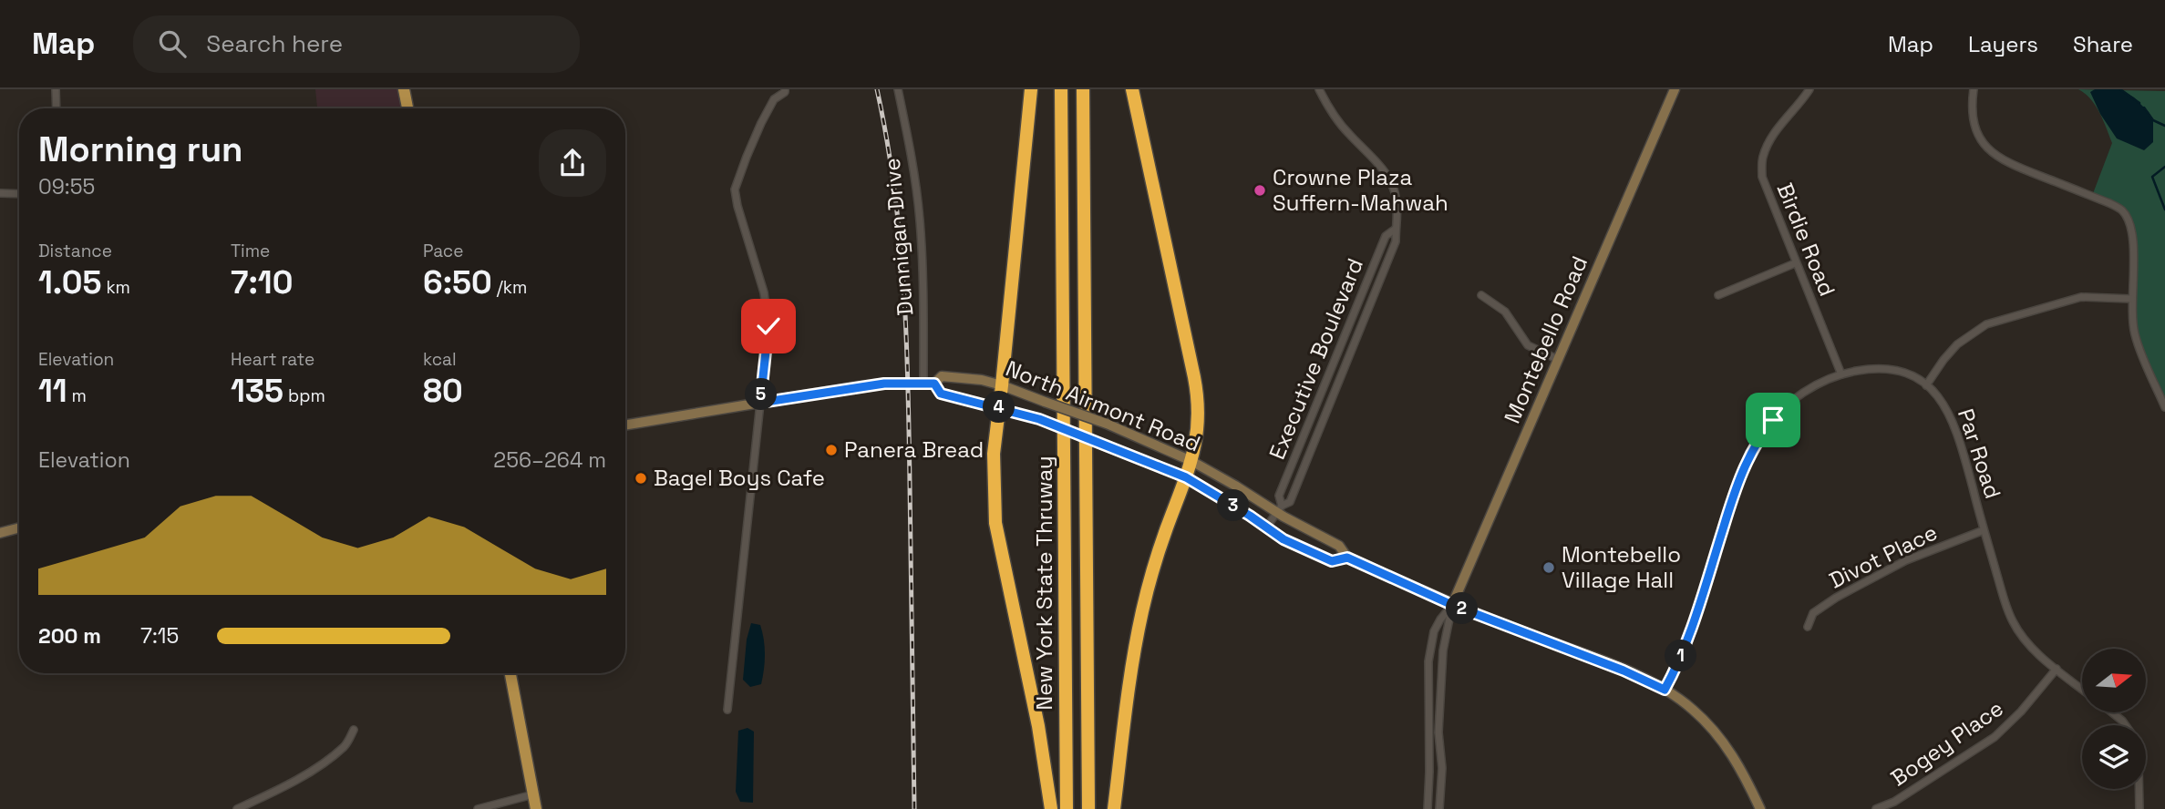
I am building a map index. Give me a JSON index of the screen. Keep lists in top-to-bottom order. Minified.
{"streets":{"highway":["New York State Thruway"],"street":["Dunnigan Drive","Birdie Road","Montebello Road","Executive Boulevard","North Airmont Road","Par Road","Divot Place","Bogey Place"]},"crossings":[["Dunnigan Drive","North Airmont Road"],["Birdie Road","Par Road"],["Montebello Road","North Airmont Road"],["Executive Boulevard","North Airmont Road"],["North Airmont Road","Par Road"],["Par Road","Divot Place"],["Par Road","Bogey Place"]],"places":["Crowne Plaza Suffern-Mahwah","Panera Bread","Bagel Boys Cafe","Montebello Village Hall"],"north":"right","page":{"header":"Map","search":"Search here","nav":["Map","Layers","Share"],"heading":["Morning run","09:55"],"stats":[["Distance","1.05 km"],["Time","7:10"],["Pace","6:50 /km"],["Elevation","11 m"],["Heart rate","135 bpm"],["kcal","80"]],"pins":["5","4","3","2","1"],"chart":["Elevation","256–264 m"],"list":[{"name":"200 m","note":"7:15"}]}}
